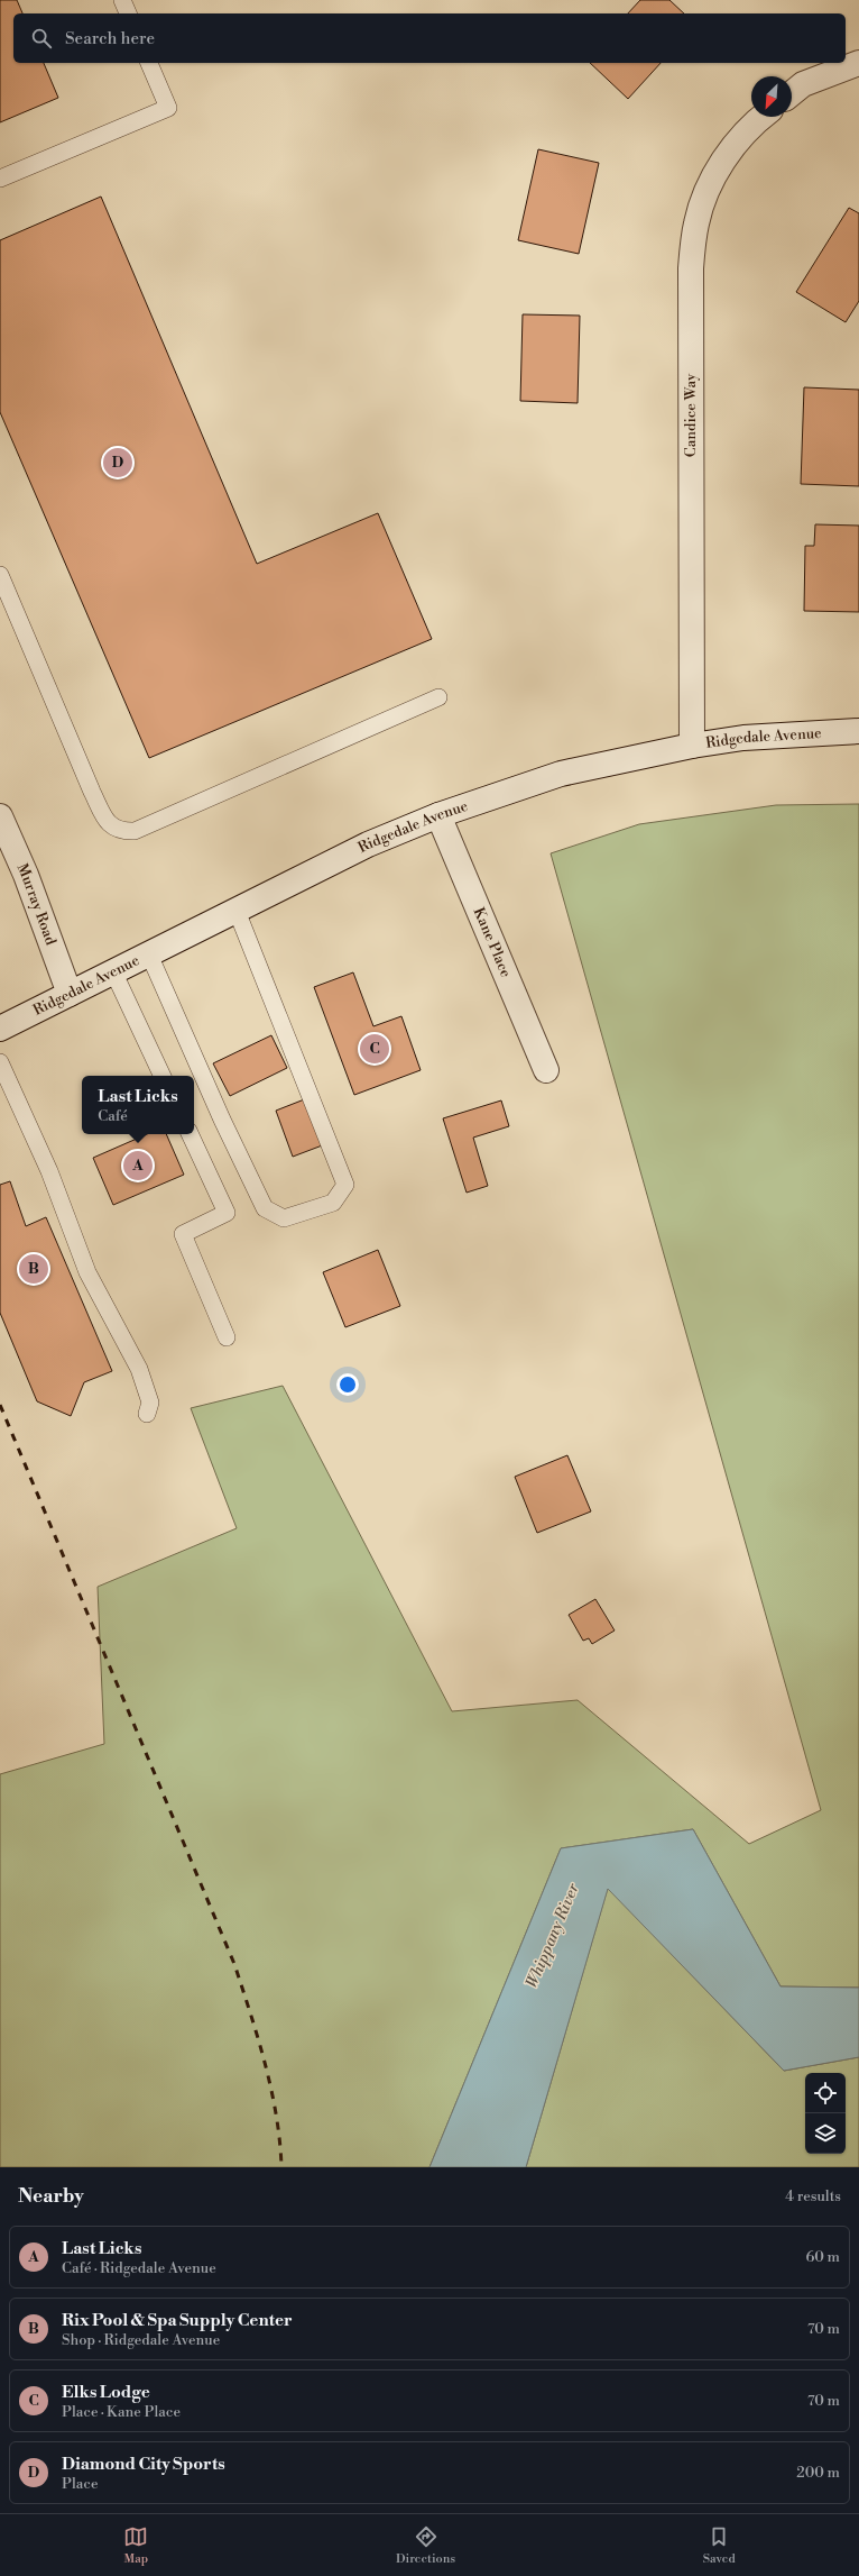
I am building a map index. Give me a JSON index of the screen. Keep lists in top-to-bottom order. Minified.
{"streets":{"street":["Candice Way","Ridgedale Avenue","Murray Road","Kane Place"]},"crossings":[["Candice Way","Ridgedale Avenue"],["Ridgedale Avenue","Murray Road"],["Ridgedale Avenue","Kane Place"]],"water":["Whippany River"],"north":"bottom left","page":{"search":"Search here","pins":["D","C","A","B"],"popup":["Last Licks","Café"],"heading":["Nearby","4 results"],"list":[{"mark":"A","name":"Last Licks","note":"Café · Ridgedale Avenue","value":"60 m"},{"mark":"B","name":"Rix Pool & Spa Supply Center","note":"Shop · Ridgedale Avenue","value":"70 m"},{"mark":"C","name":"Elks Lodge","note":"Place · Kane Place","value":"70 m"},{"mark":"D","name":"Diamond City Sports","note":"Place","value":"200 m"}],"nav":["Map","Directions","Saved"]}}
